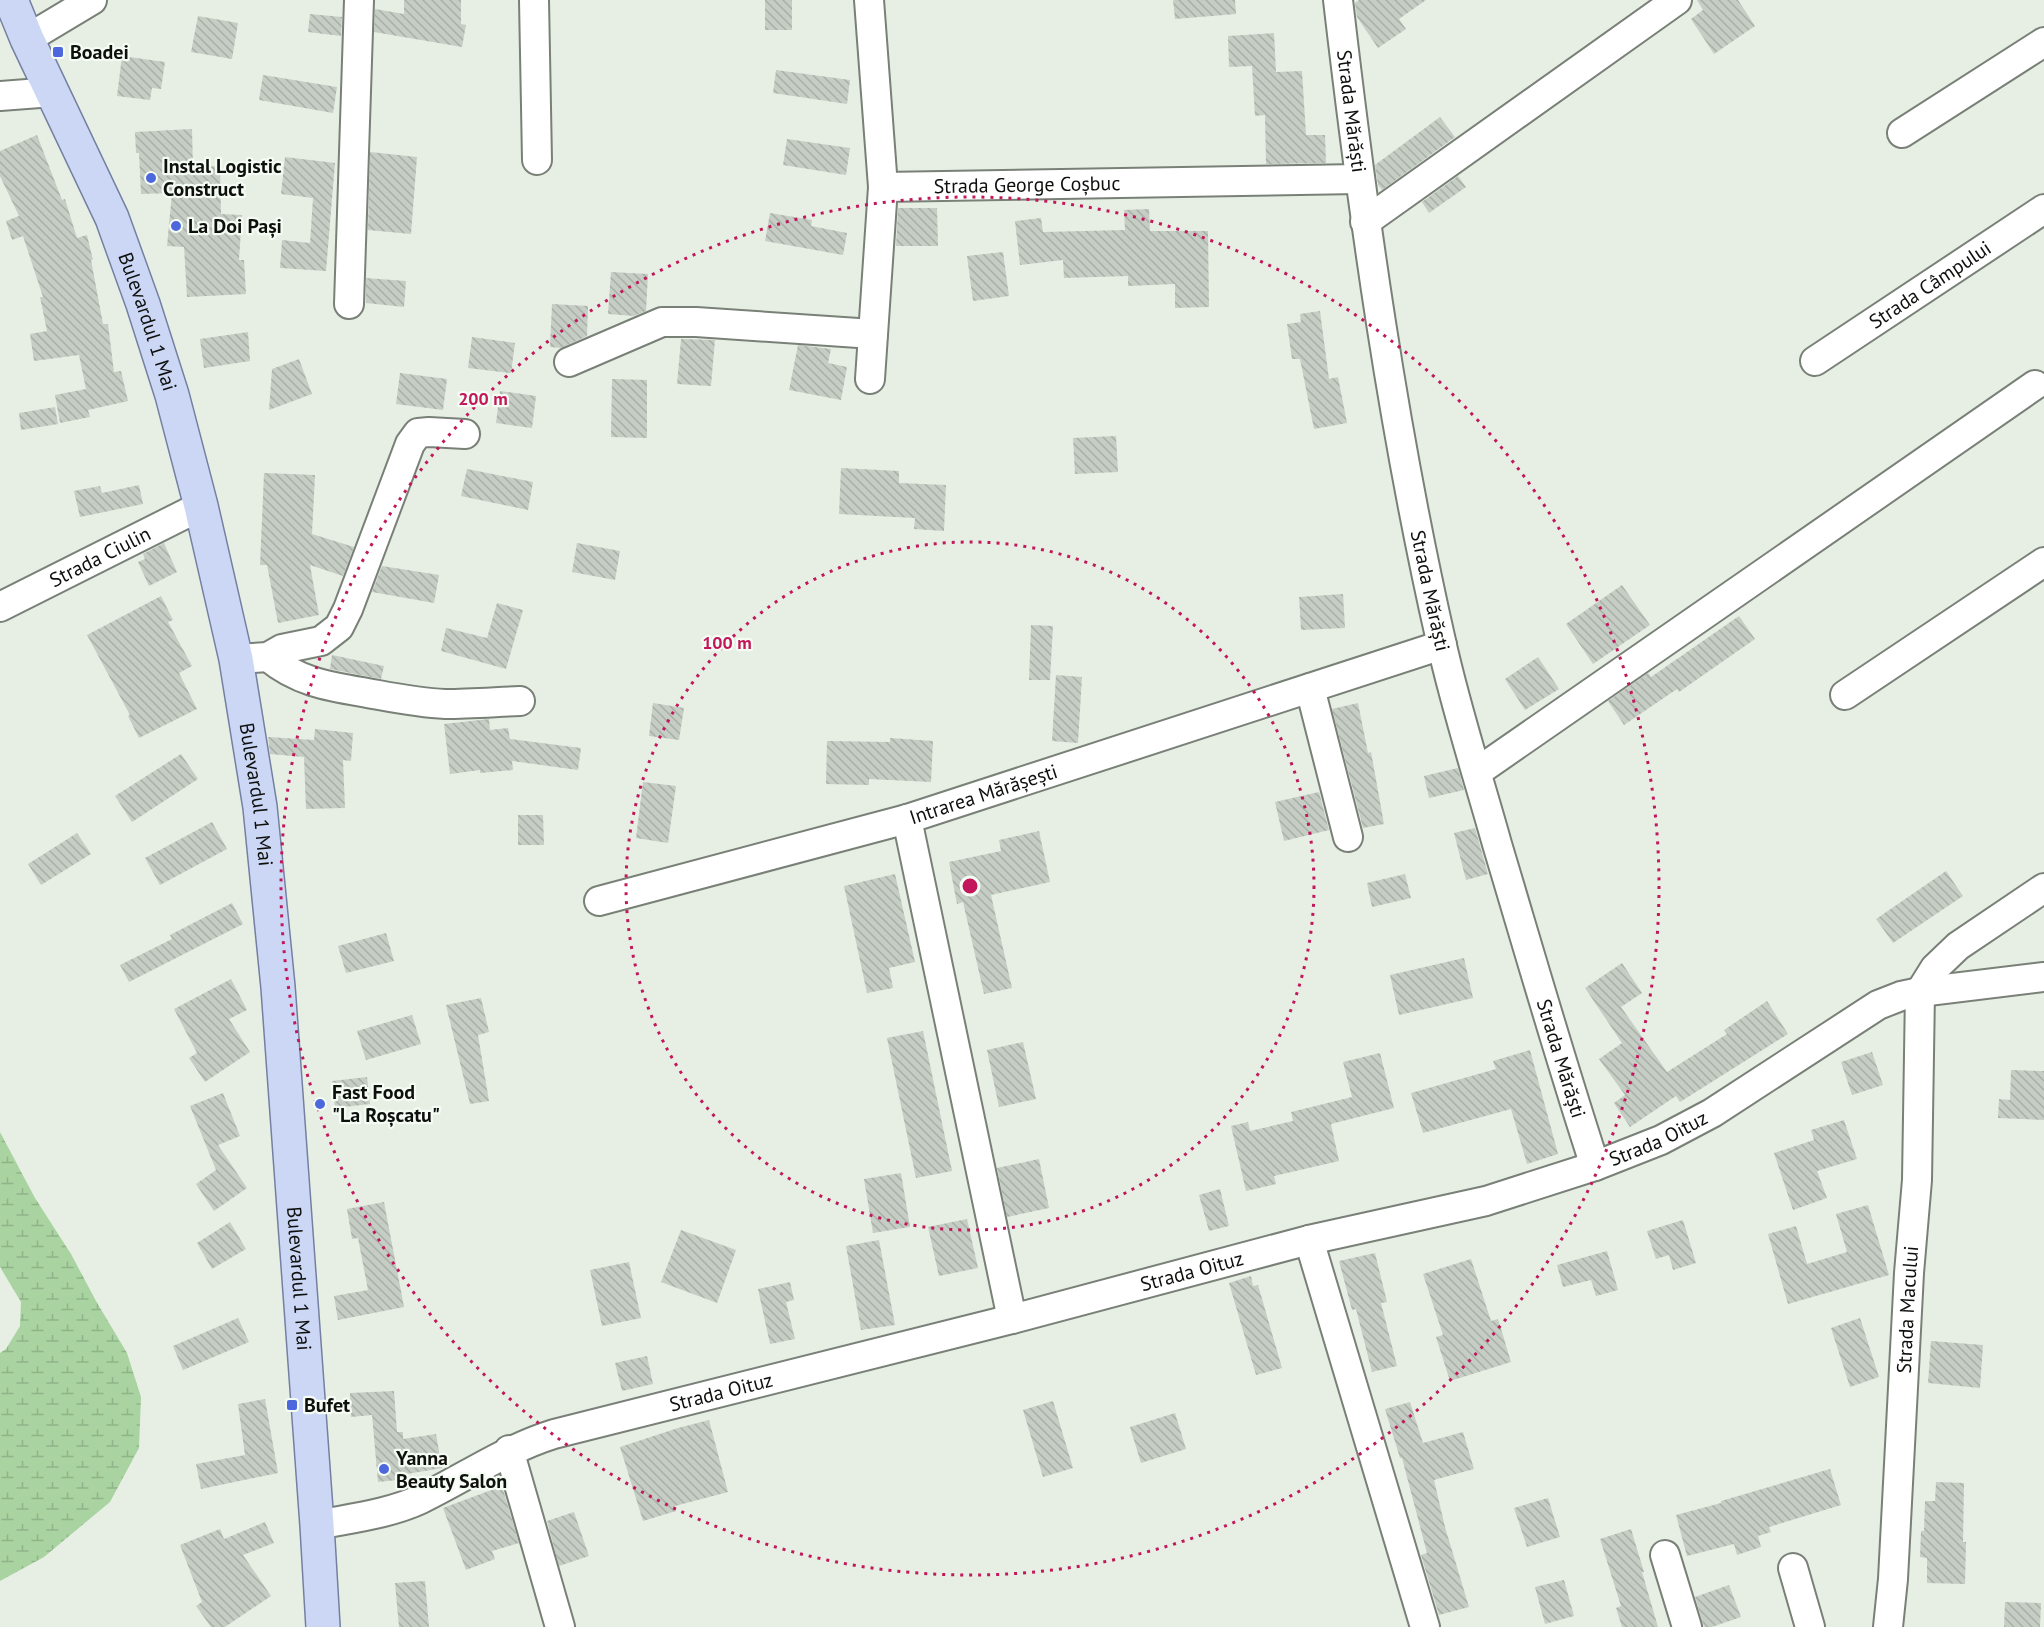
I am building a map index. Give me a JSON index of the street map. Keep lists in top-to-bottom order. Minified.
{"streets":{"main road":["Bulevardul 1 Mai"],"street":["Strada Mărăști","Strada George Coșbuc","Strada Câmpului","Strada Ciulin","Intrarea Mărășești","Strada Oituz","Strada Macului"]},"crossings":[["Strada Mărăști","Strada George Coșbuc"],["Strada Mărăști","Intrarea Mărășești"],["Strada Mărăști","Strada Oituz"],["Bulevardul 1 Mai","Strada Ciulin"],["Bulevardul 1 Mai","Strada Oituz"],["Intrarea Mărășești","Strada Oituz"],["Strada Oituz","Strada Macului"]],"places":{"transit":["Boadei","Bufet"],"other":["Instal Logistic Construct","La Doi Pași","Fast Food \"La Roșcatu\"","Yanna Beauty Salon"]},"rings":["200 m","100 m"]}
